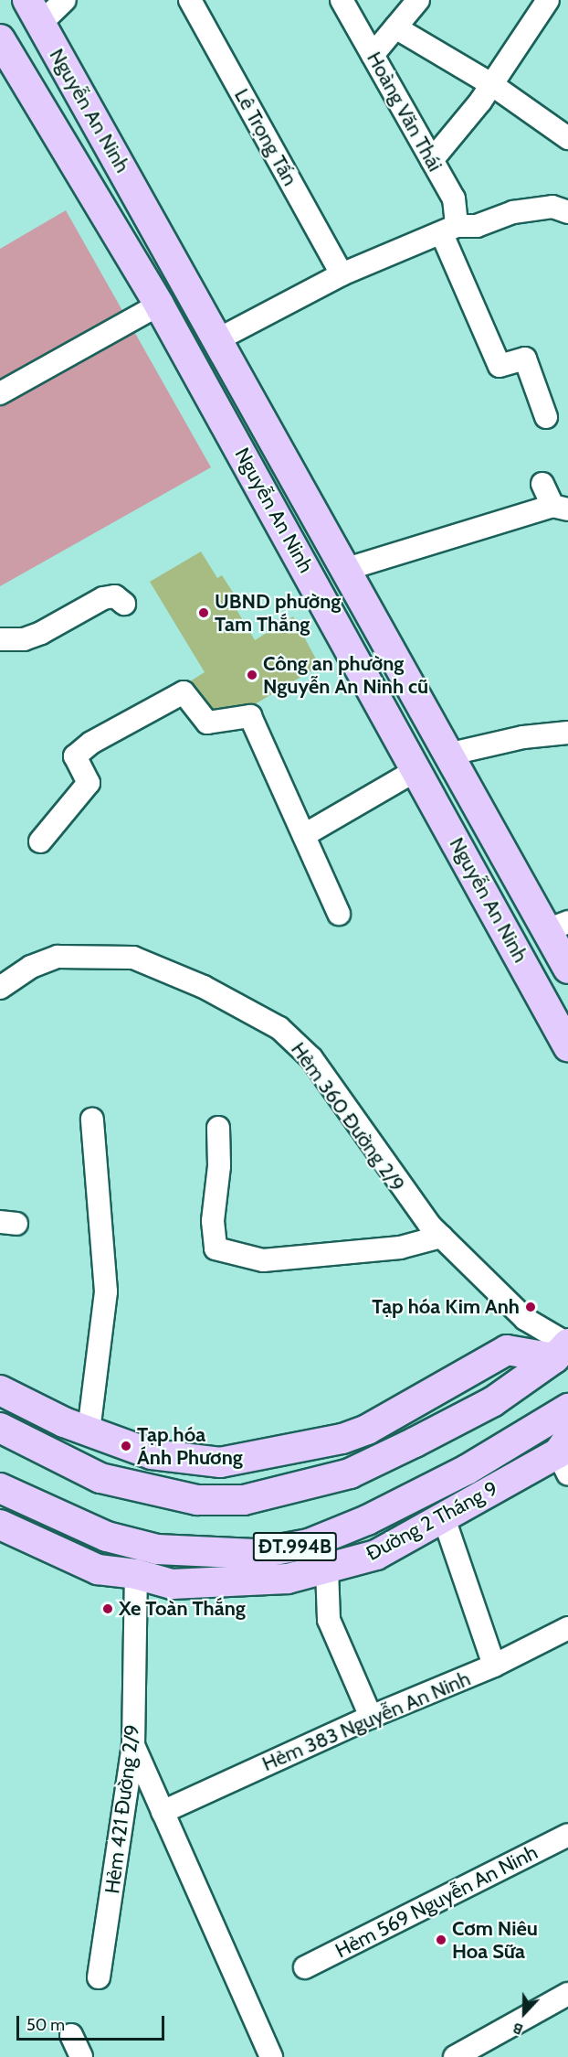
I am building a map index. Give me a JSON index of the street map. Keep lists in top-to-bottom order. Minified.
{"streets":{"main road":["Nguyễn An Ninh","Đường 2 Tháng 9","ĐT.994B"],"street":["Hoàng Văn Thái","Lê Trọng Tấn","Hẻm 360 Đường 2/9","Hẻm 383 Nguyễn An Ninh","Hẻm 421 Đường 2/9","Hẻm 569 Nguyễn An Ninh"]},"crossings":[["Đường 2 Tháng 9","Hẻm 421 Đường 2/9"]],"places":["UBND phường Tam Thắng","Công an phường Nguyễn An Ninh cũ","Tạp hóa Kim Anh","Tạp hóa Ánh Phương","Xe Toàn Thắng","Cơm Niêu Hoa Sữa"],"scale_bar":"50 m","north":"bottom"}
